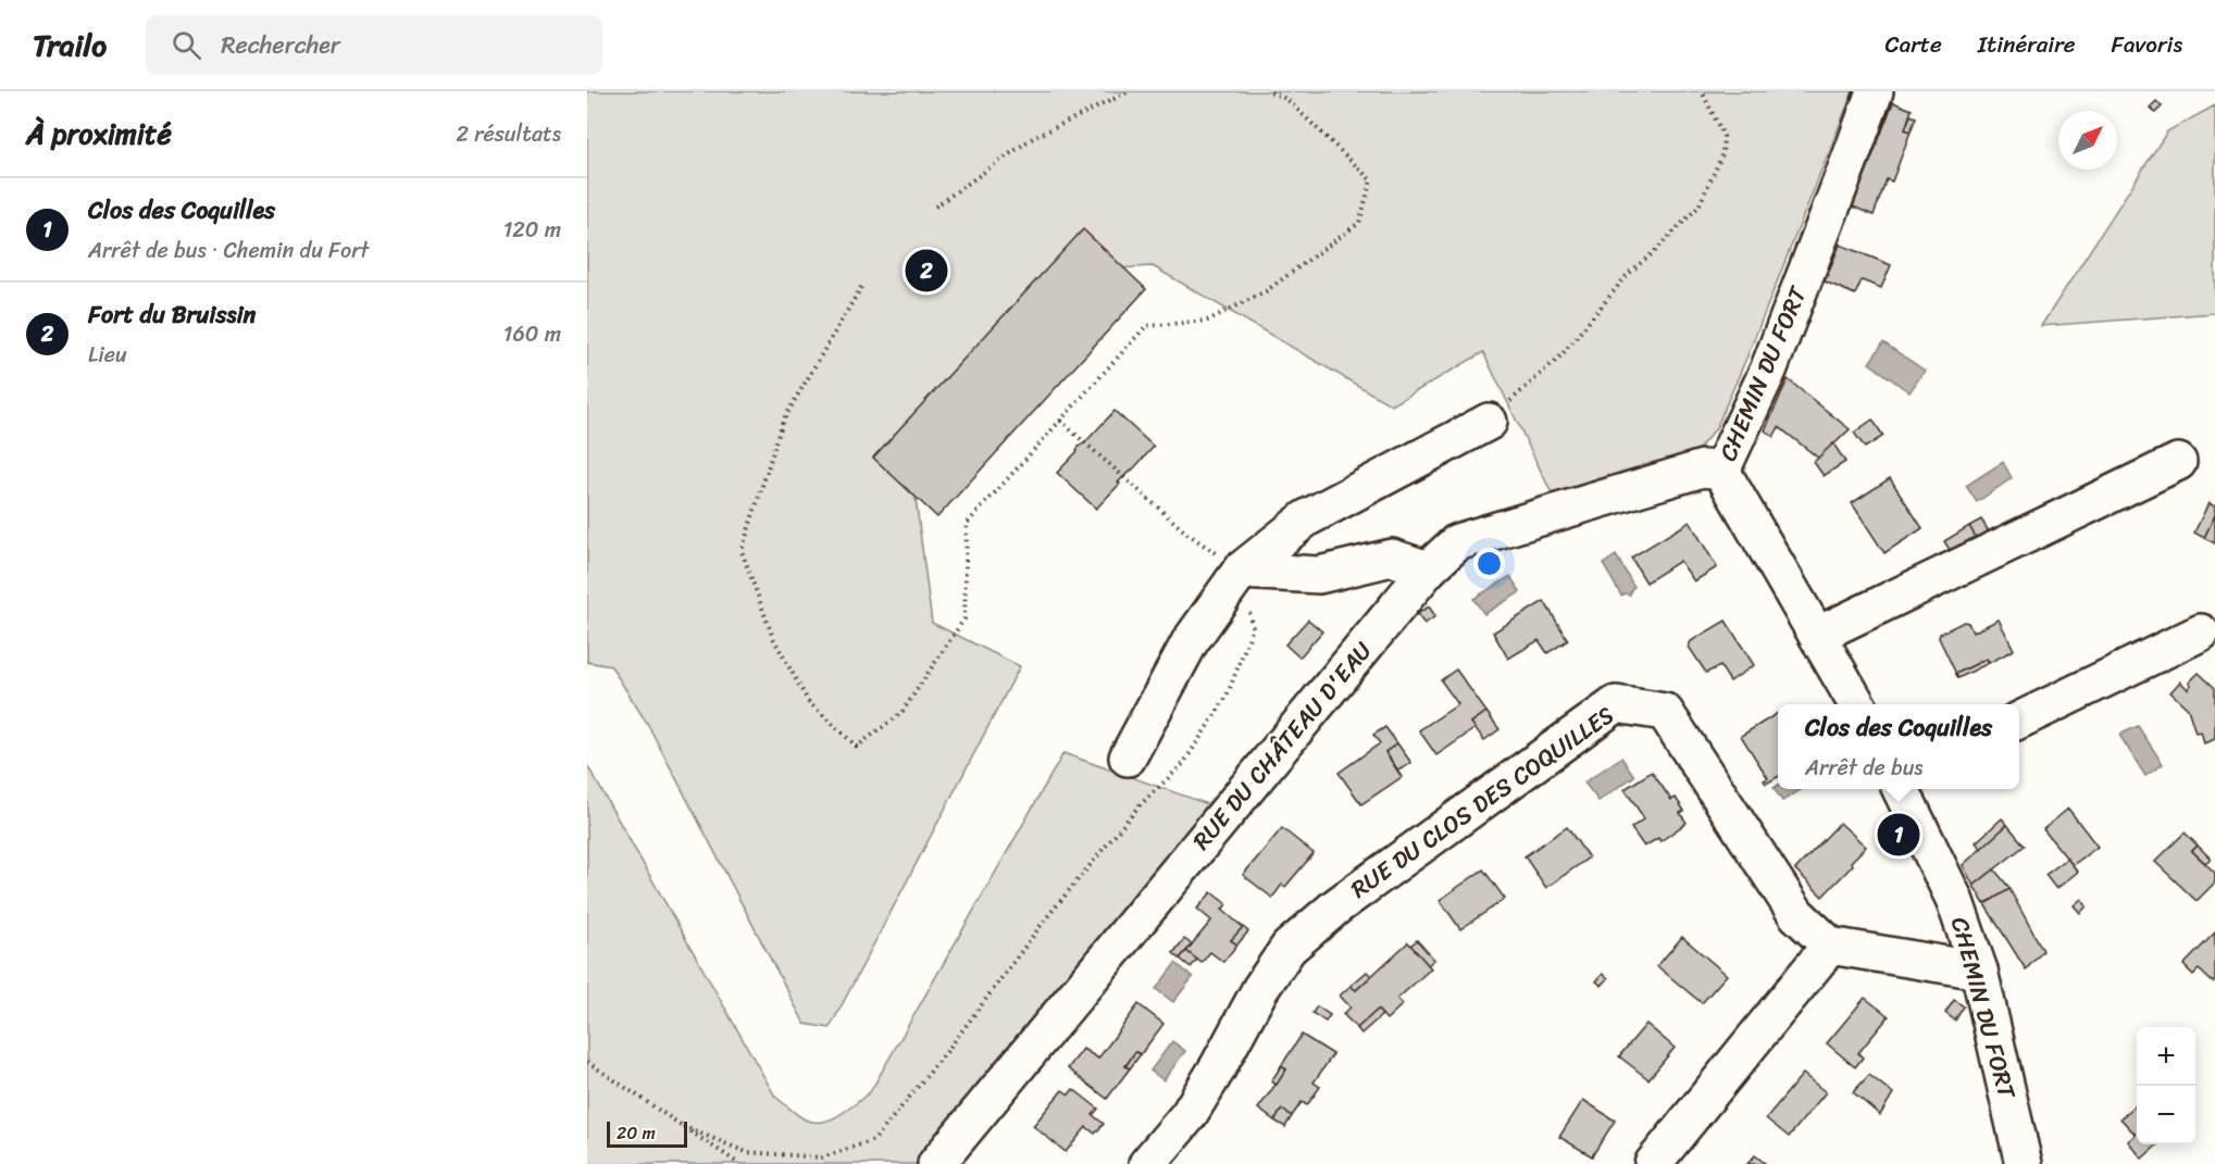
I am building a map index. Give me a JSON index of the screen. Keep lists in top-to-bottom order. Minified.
{"streets":{"street":["CHEMIN DU FORT","RUE DU CHÂTEAU D'EAU","RUE DU CLOS DES COQUILLES"]},"crossings":[["CHEMIN DU FORT","RUE DU CHÂTEAU D'EAU"]],"scale_bar":"20 m","north":"top right","page":{"header":"Trailo","search":"Rechercher","nav":["Carte","Itinéraire","Favoris"],"heading":["À proximité","2 résultats"],"list":[{"mark":"1","name":"Clos des Coquilles","note":"Arrêt de bus · Chemin du Fort","value":"120 m"},{"mark":"2","name":"Fort du Bruissin","note":"Lieu","value":"160 m"}],"pins":["2","1"],"popup":["Clos des Coquilles","Arrêt de bus"],"map_buttons":["+","−"],"scale":"20 m"}}
